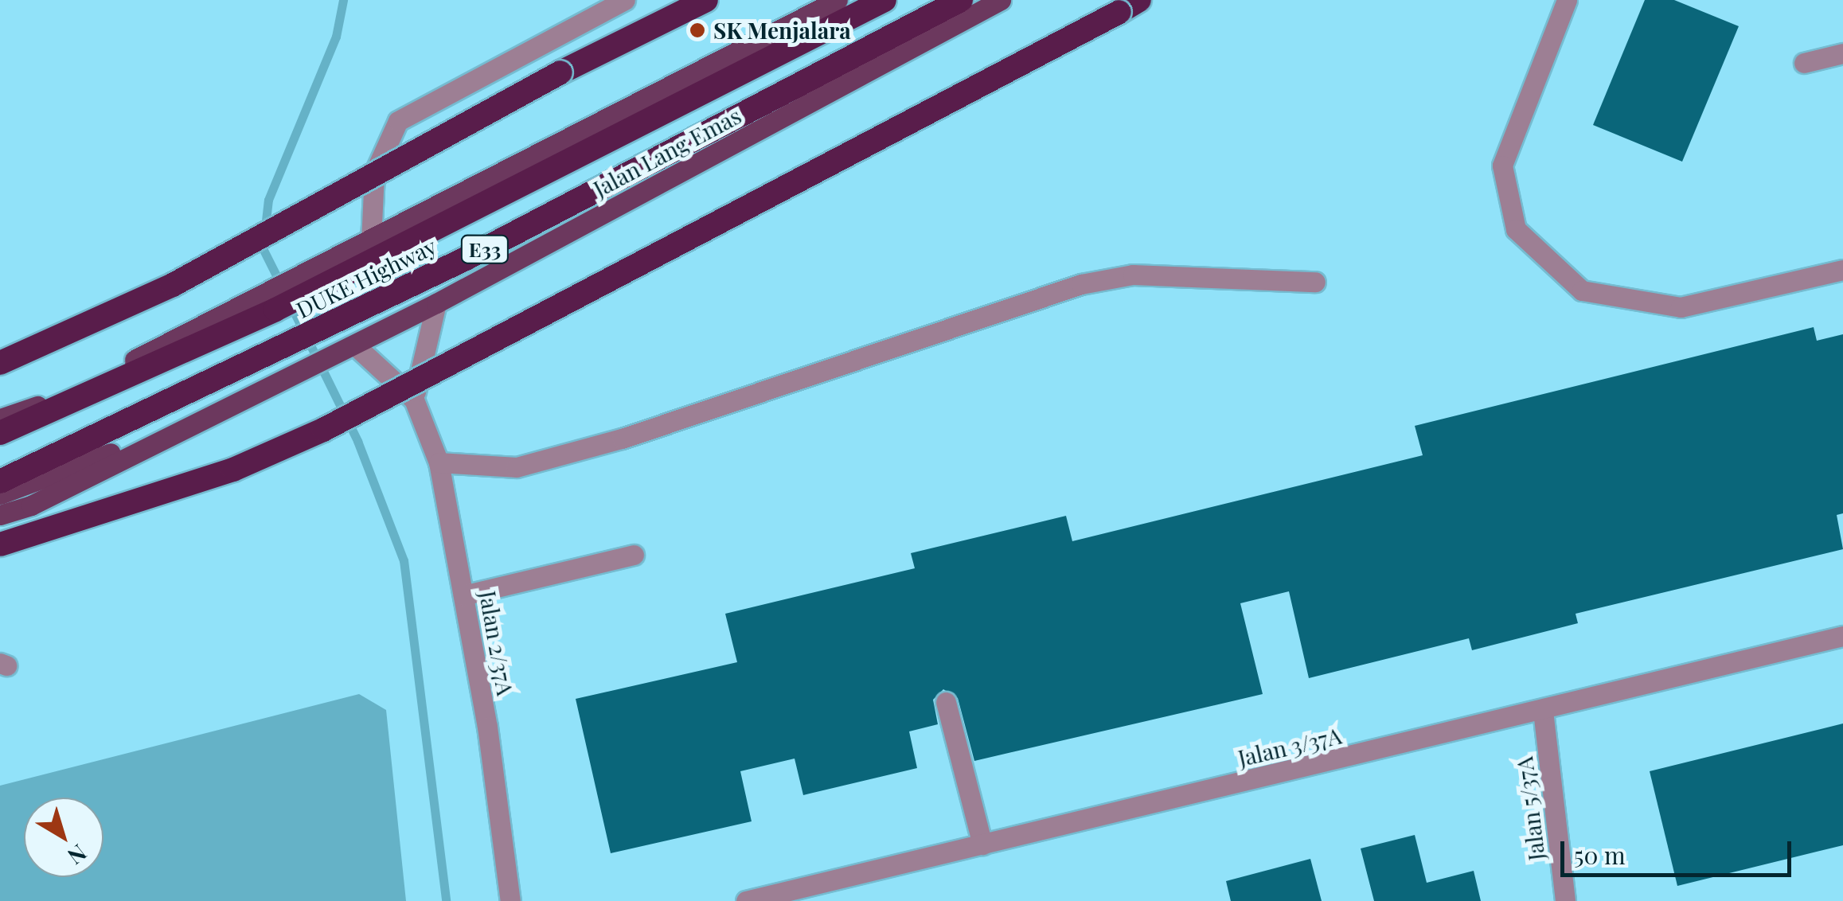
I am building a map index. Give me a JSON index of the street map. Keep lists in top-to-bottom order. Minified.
{"streets":{"highway":["E33","DUKE Highway"],"main road":["Jalan Lang Emas"],"street":["Jalan 2/37A","Jalan 3/37A","Jalan 5/37A"]},"crossings":[["Jalan Lang Emas","Jalan 2/37A"],["Jalan 3/37A","Jalan 5/37A"]],"places":["SK Menjalara"],"scale_bar":"50 m","north":"bottom right"}
